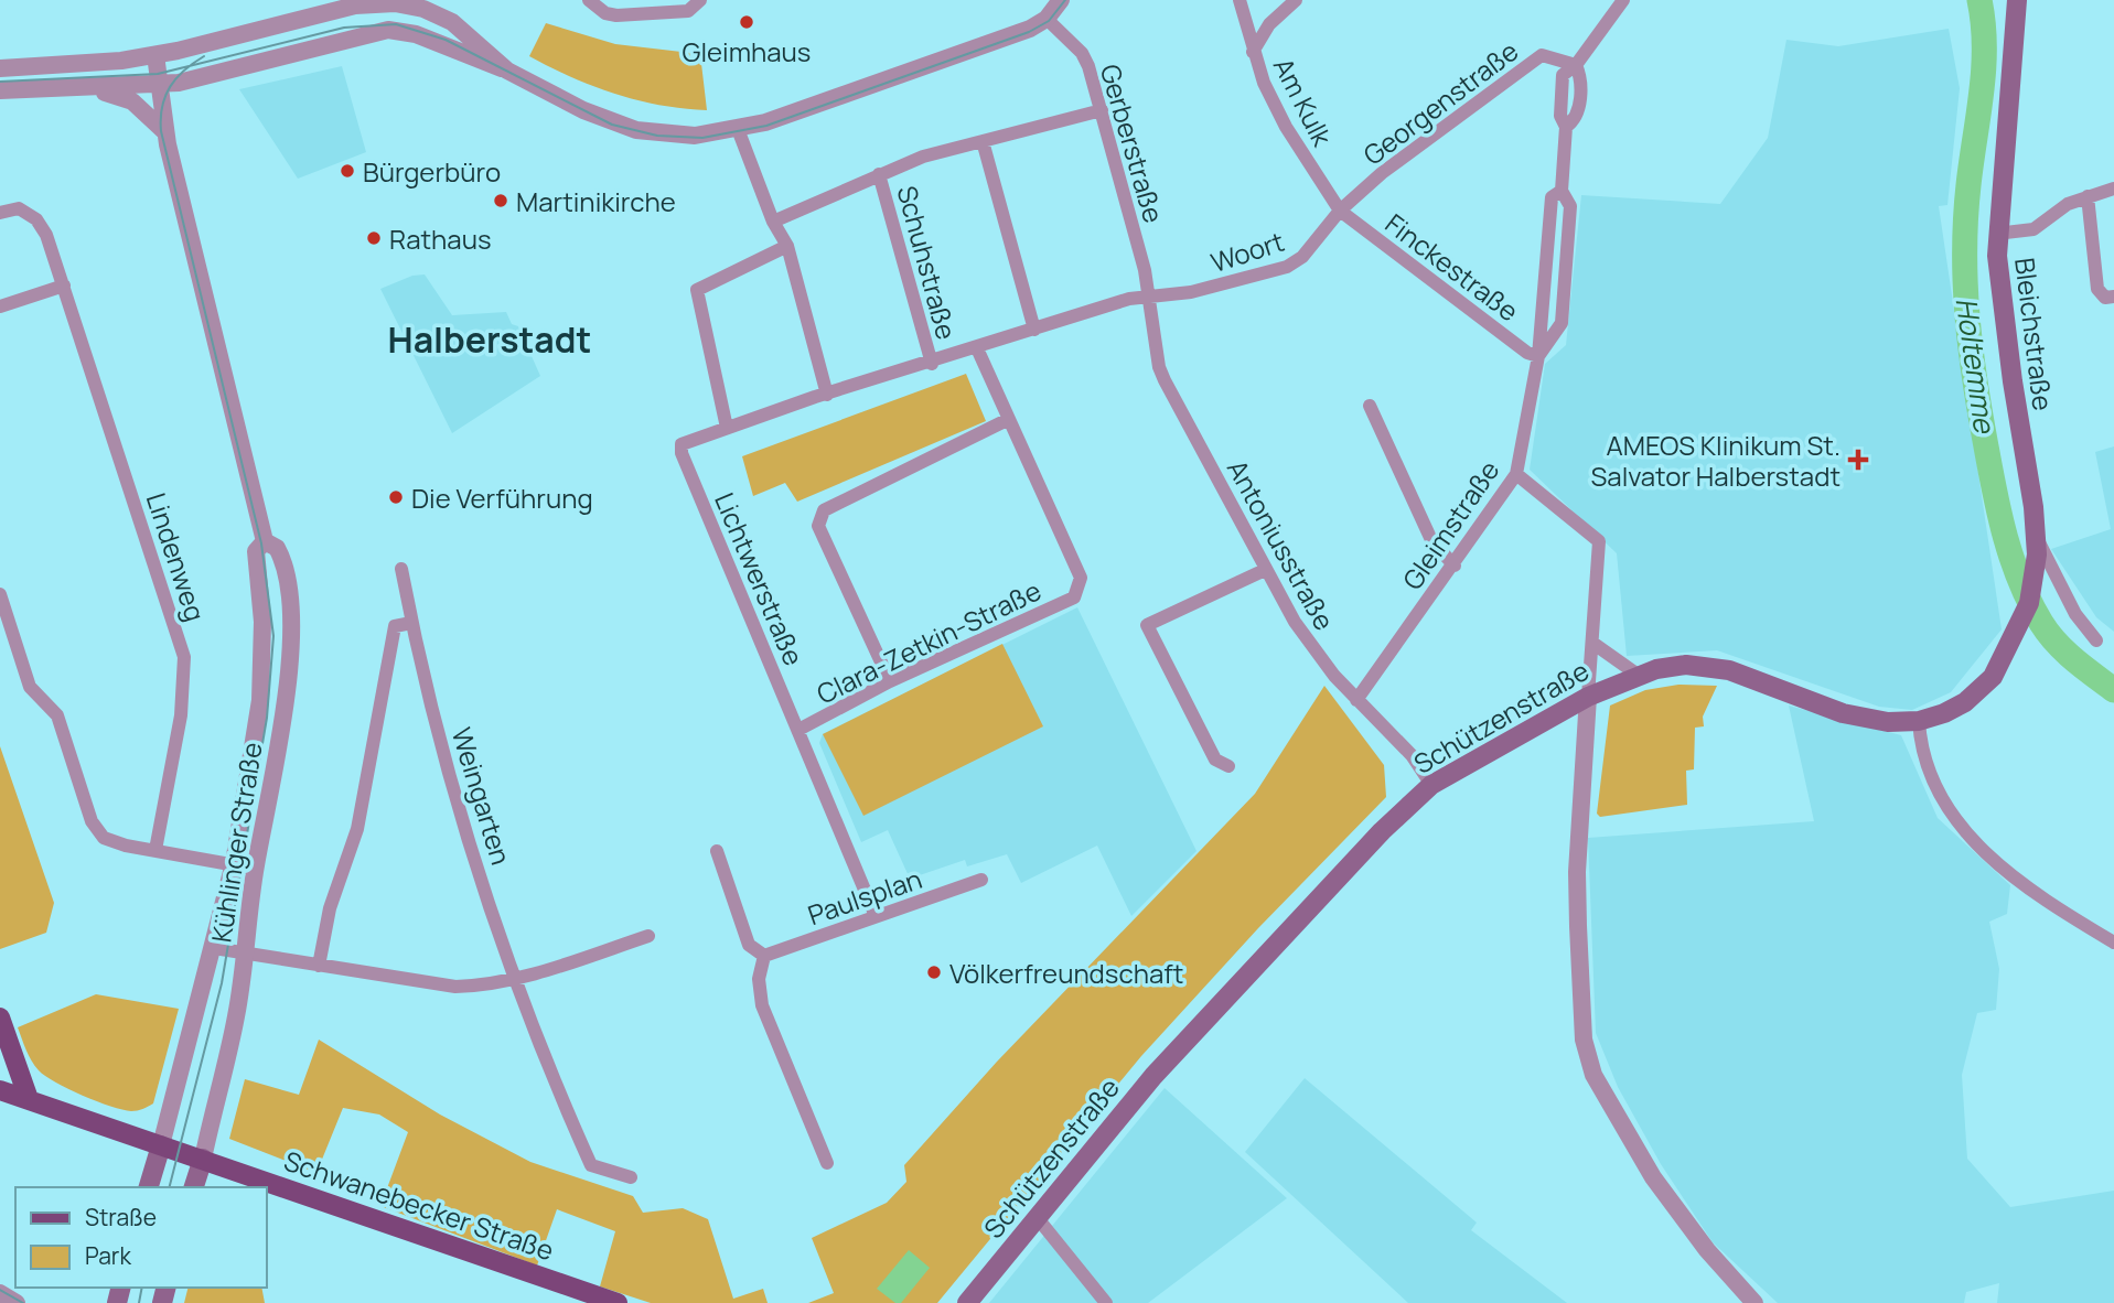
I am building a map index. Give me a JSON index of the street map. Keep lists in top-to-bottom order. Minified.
{"streets":{"main road":["Bleichstraße","Schützenstraße","Schwanebecker Straße"],"street":["Am Kulk","Georgenstraße","Gerberstraße","Woort","Schuhstraße","Finckestraße","Gleimstraße","Antoniusstraße","Lindenweg","Lichtwerstraße","Clara-Zetkin-Straße","Weingarten","Kühlinger Straße","Paulsplan"]},"crossings":[["Am Kulk","Georgenstraße"],["Am Kulk","Woort"],["Am Kulk","Finckestraße"],["Georgenstraße","Woort"],["Georgenstraße","Finckestraße"],["Georgenstraße","Gleimstraße"],["Gerberstraße","Woort"],["Gerberstraße","Schuhstraße"],["Gerberstraße","Antoniusstraße"],["Woort","Schuhstraße"],["Woort","Finckestraße"],["Woort","Antoniusstraße"],["Schuhstraße","Antoniusstraße"],["Schuhstraße","Lichtwerstraße"],["Finckestraße","Gleimstraße"],["Bleichstraße","Schützenstraße"],["Gleimstraße","Antoniusstraße"],["Antoniusstraße","Schützenstraße"],["Lichtwerstraße","Clara-Zetkin-Straße"],["Clara-Zetkin-Straße","Paulsplan"],["Kühlinger Straße","Schwanebecker Straße"]],"districts":["Halberstadt"],"water":["Holtemme"],"places":{"other":["Gleimhaus","Bürgerbüro","Martinikirche","Rathaus","Die Verführung","Völkerfreundschaft"],"health":["AMEOS Klinikum St. Salvator Halberstadt"]},"legend":["Straße","Park"]}
